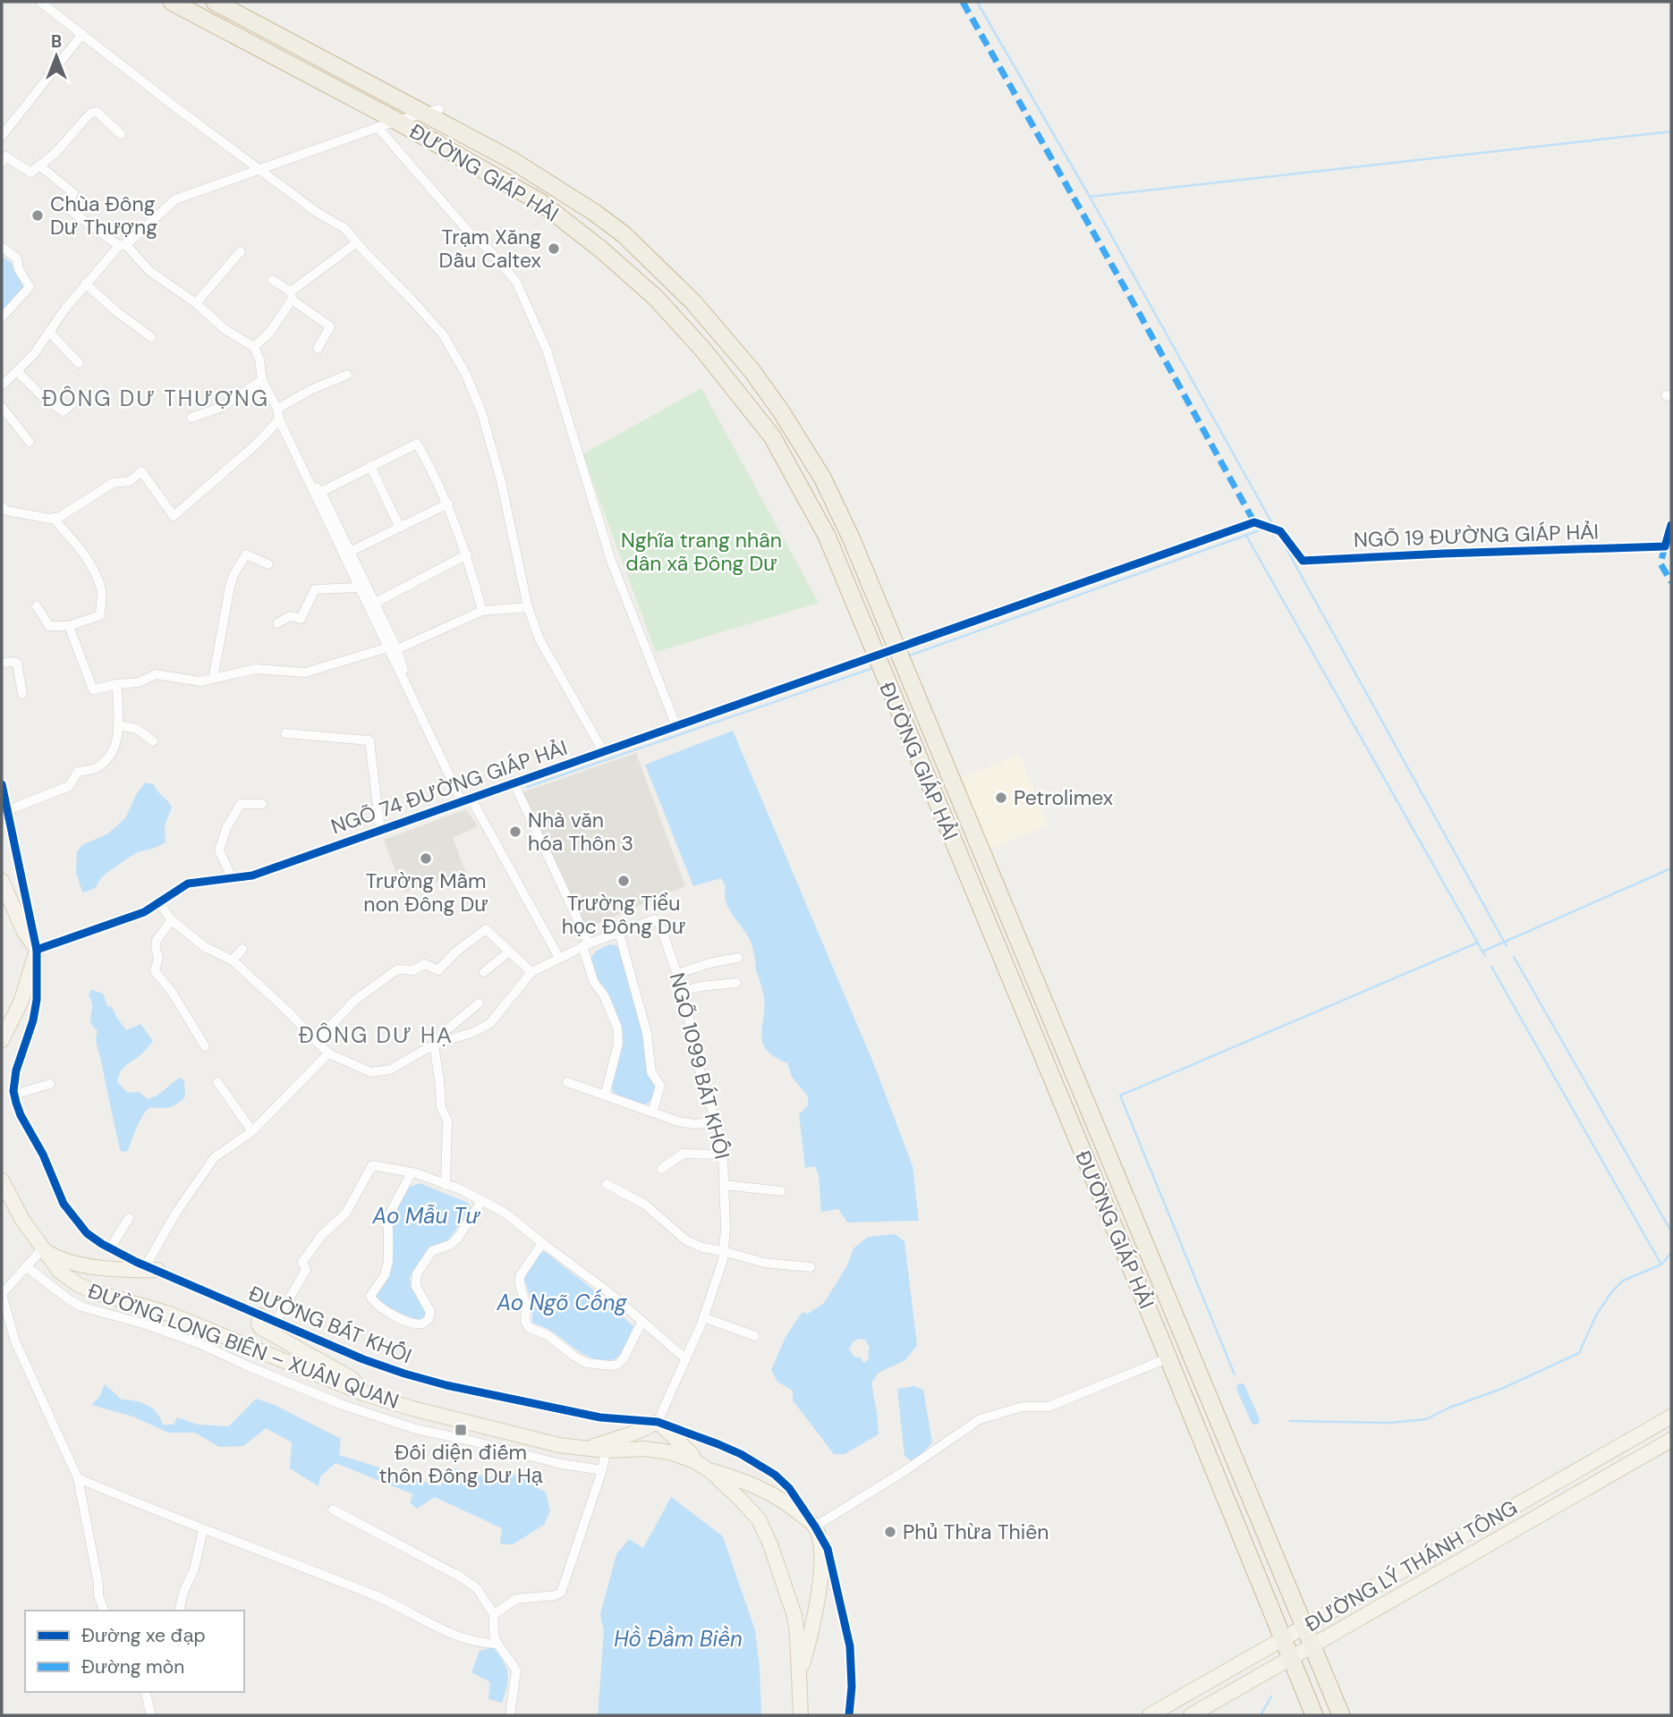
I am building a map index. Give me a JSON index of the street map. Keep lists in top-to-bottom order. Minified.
{"streets":{"highway":["ĐƯỜNG GIÁP HẢI"],"main road":["ĐƯỜNG LONG BIÊN – XUÂN QUAN","ĐƯỜNG LÝ THÁNH TÔNG"],"street":["NGÕ 19 ĐƯỜNG GIÁP HẢI","NGÕ 74 ĐƯỜNG GIÁP HẢI","NGÕ 1099 BÁT KHỐI","ĐƯỜNG BÁT KHỐI"]},"crossings":[["ĐƯỜNG GIÁP HẢI","NGÕ 19 ĐƯỜNG GIÁP HẢI"],["ĐƯỜNG GIÁP HẢI","NGÕ 74 ĐƯỜNG GIÁP HẢI"],["ĐƯỜNG GIÁP HẢI","ĐƯỜNG LÝ THÁNH TÔNG"],["NGÕ 74 ĐƯỜNG GIÁP HẢI","ĐƯỜNG BÁT KHỐI"],["NGÕ 1099 BÁT KHỐI","ĐƯỜNG BÁT KHỐI"]],"districts":["ĐÔNG DƯ THƯỢNG","ĐÔNG DƯ HẠ"],"water":["Ao Mẫu Tư","Ao Ngõ Cống","Hồ Đầm Biền"],"parks":["Nghĩa trang nhân dân xã Đông Dư"],"places":{"other":["Chùa Đông Dư Thượng","Trạm Xăng Dầu Caltex","Petrolimex","Nhà văn hóa Thôn 3","Trường Mầm non Đông Dư","Trường Tiểu học Đông Dư","Phủ Thừa Thiên"],"transit":["Đối diện điếm thôn Đông Dư Hạ"]},"legend":["Đường xe đạp","Đường mòn"],"north":"top"}
